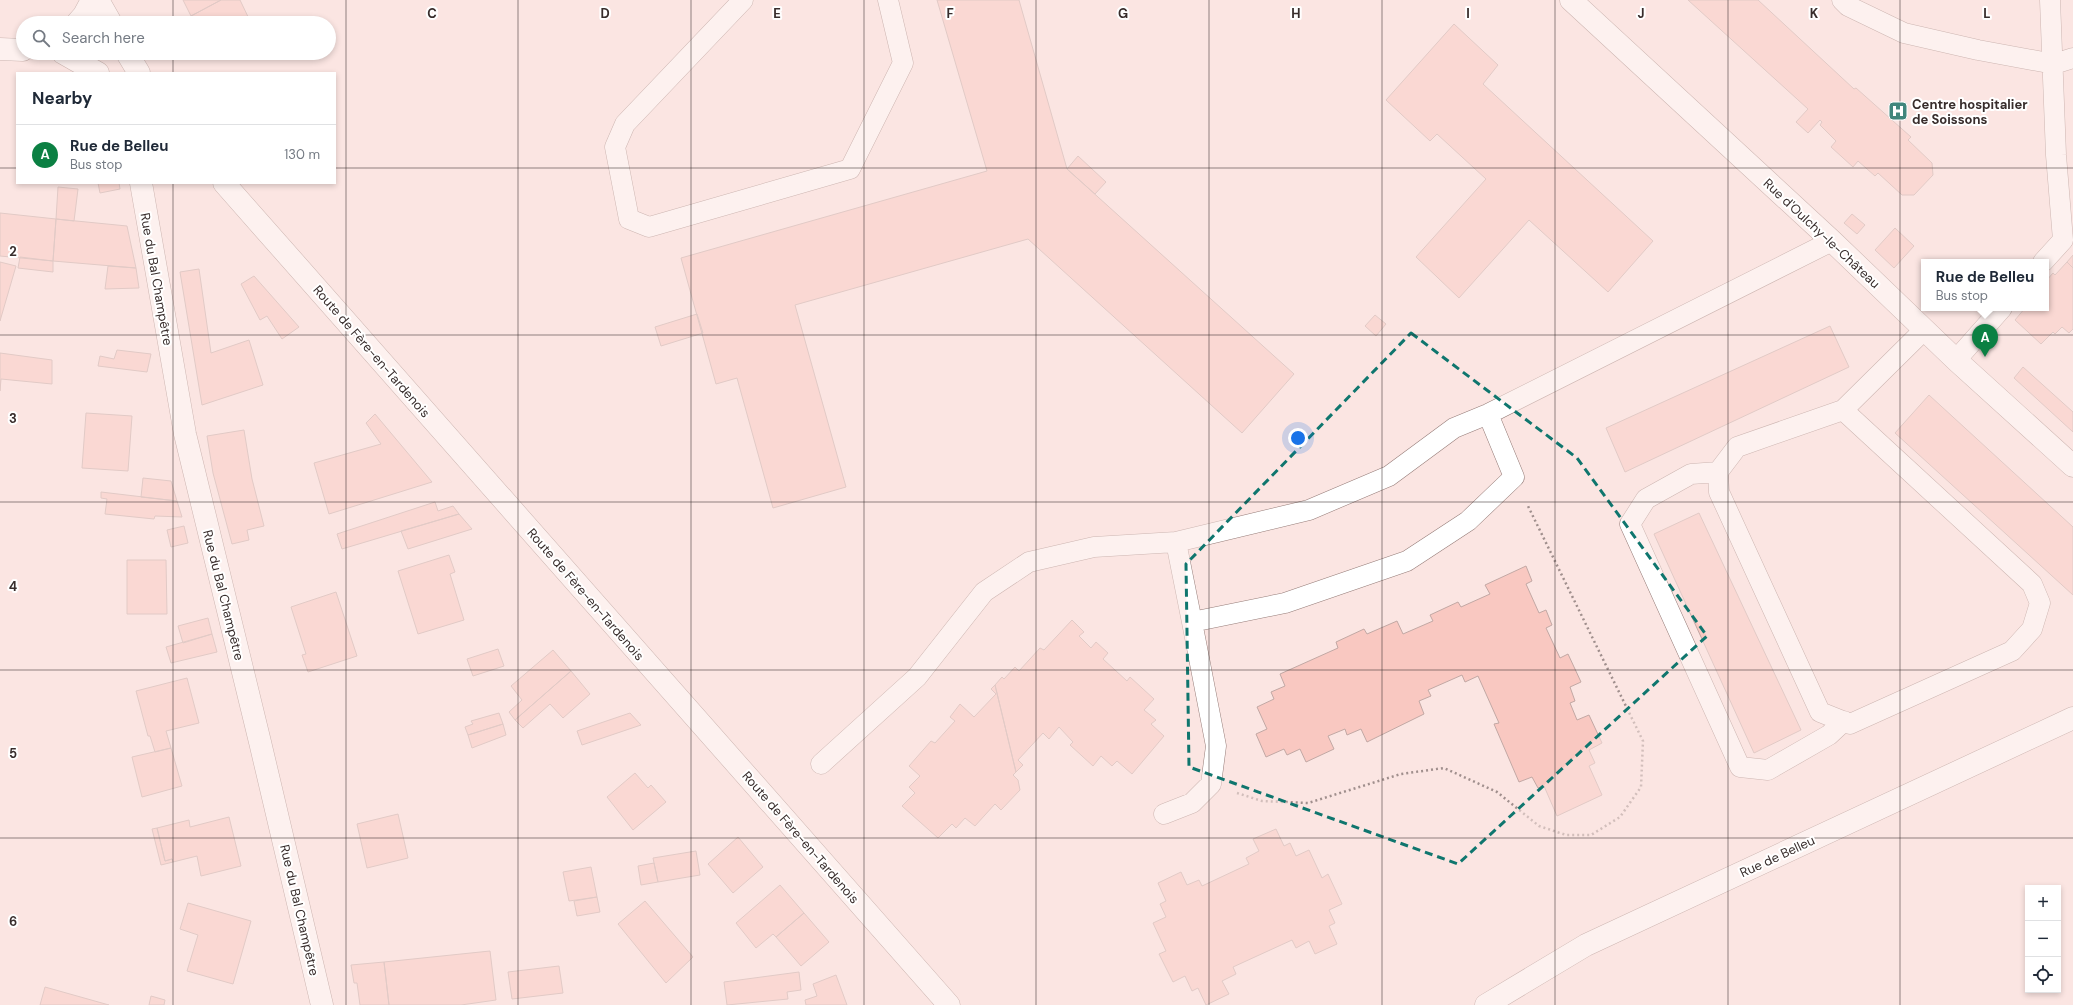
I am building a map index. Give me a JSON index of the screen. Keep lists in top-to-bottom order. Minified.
{"streets":{"street":["Rue d'Oulchy-le-Château","Rue du Bal Champêtre","Route de Fère-en-Tardenois","Rue de Belleu"]},"places":{"hospital":["Centre hospitalier de Soissons"]},"page":{"search":"Search here","heading":"Nearby","list":[{"mark":"A","name":"Rue de Belleu","note":"Bus stop","value":"130 m"}],"popup":["Rue de Belleu","Bus stop"],"pins":"A","map_buttons":["+","−"]},"grid":{"columns":["C","D","E","F","G","H","I","J","K","L"],"rows":["2","3","4","5","6"]}}
